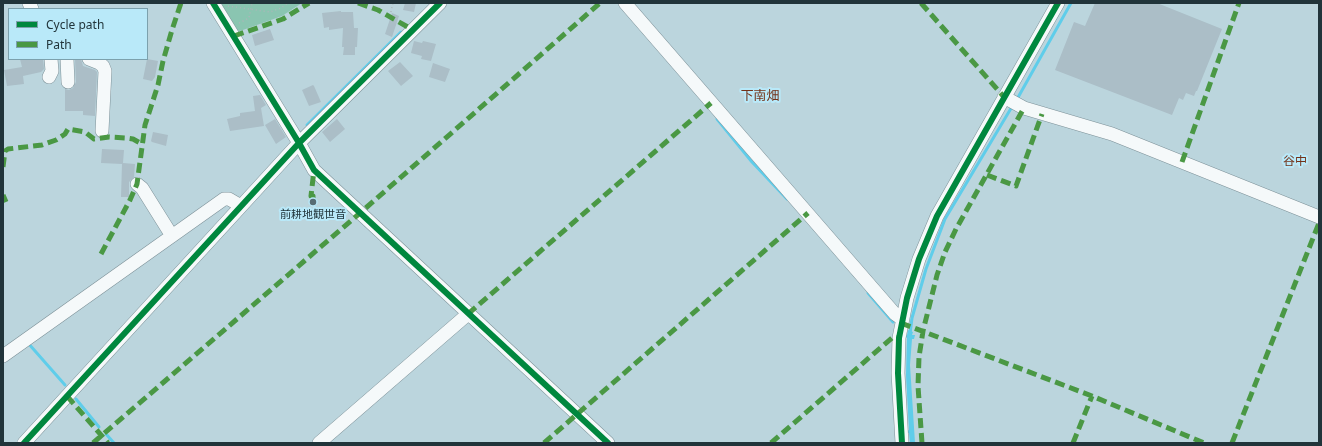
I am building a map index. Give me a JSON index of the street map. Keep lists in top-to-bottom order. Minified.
{"districts":["下南畑","谷中"],"places":["前耕地観世音"],"legend":["Cycle path","Path"]}
